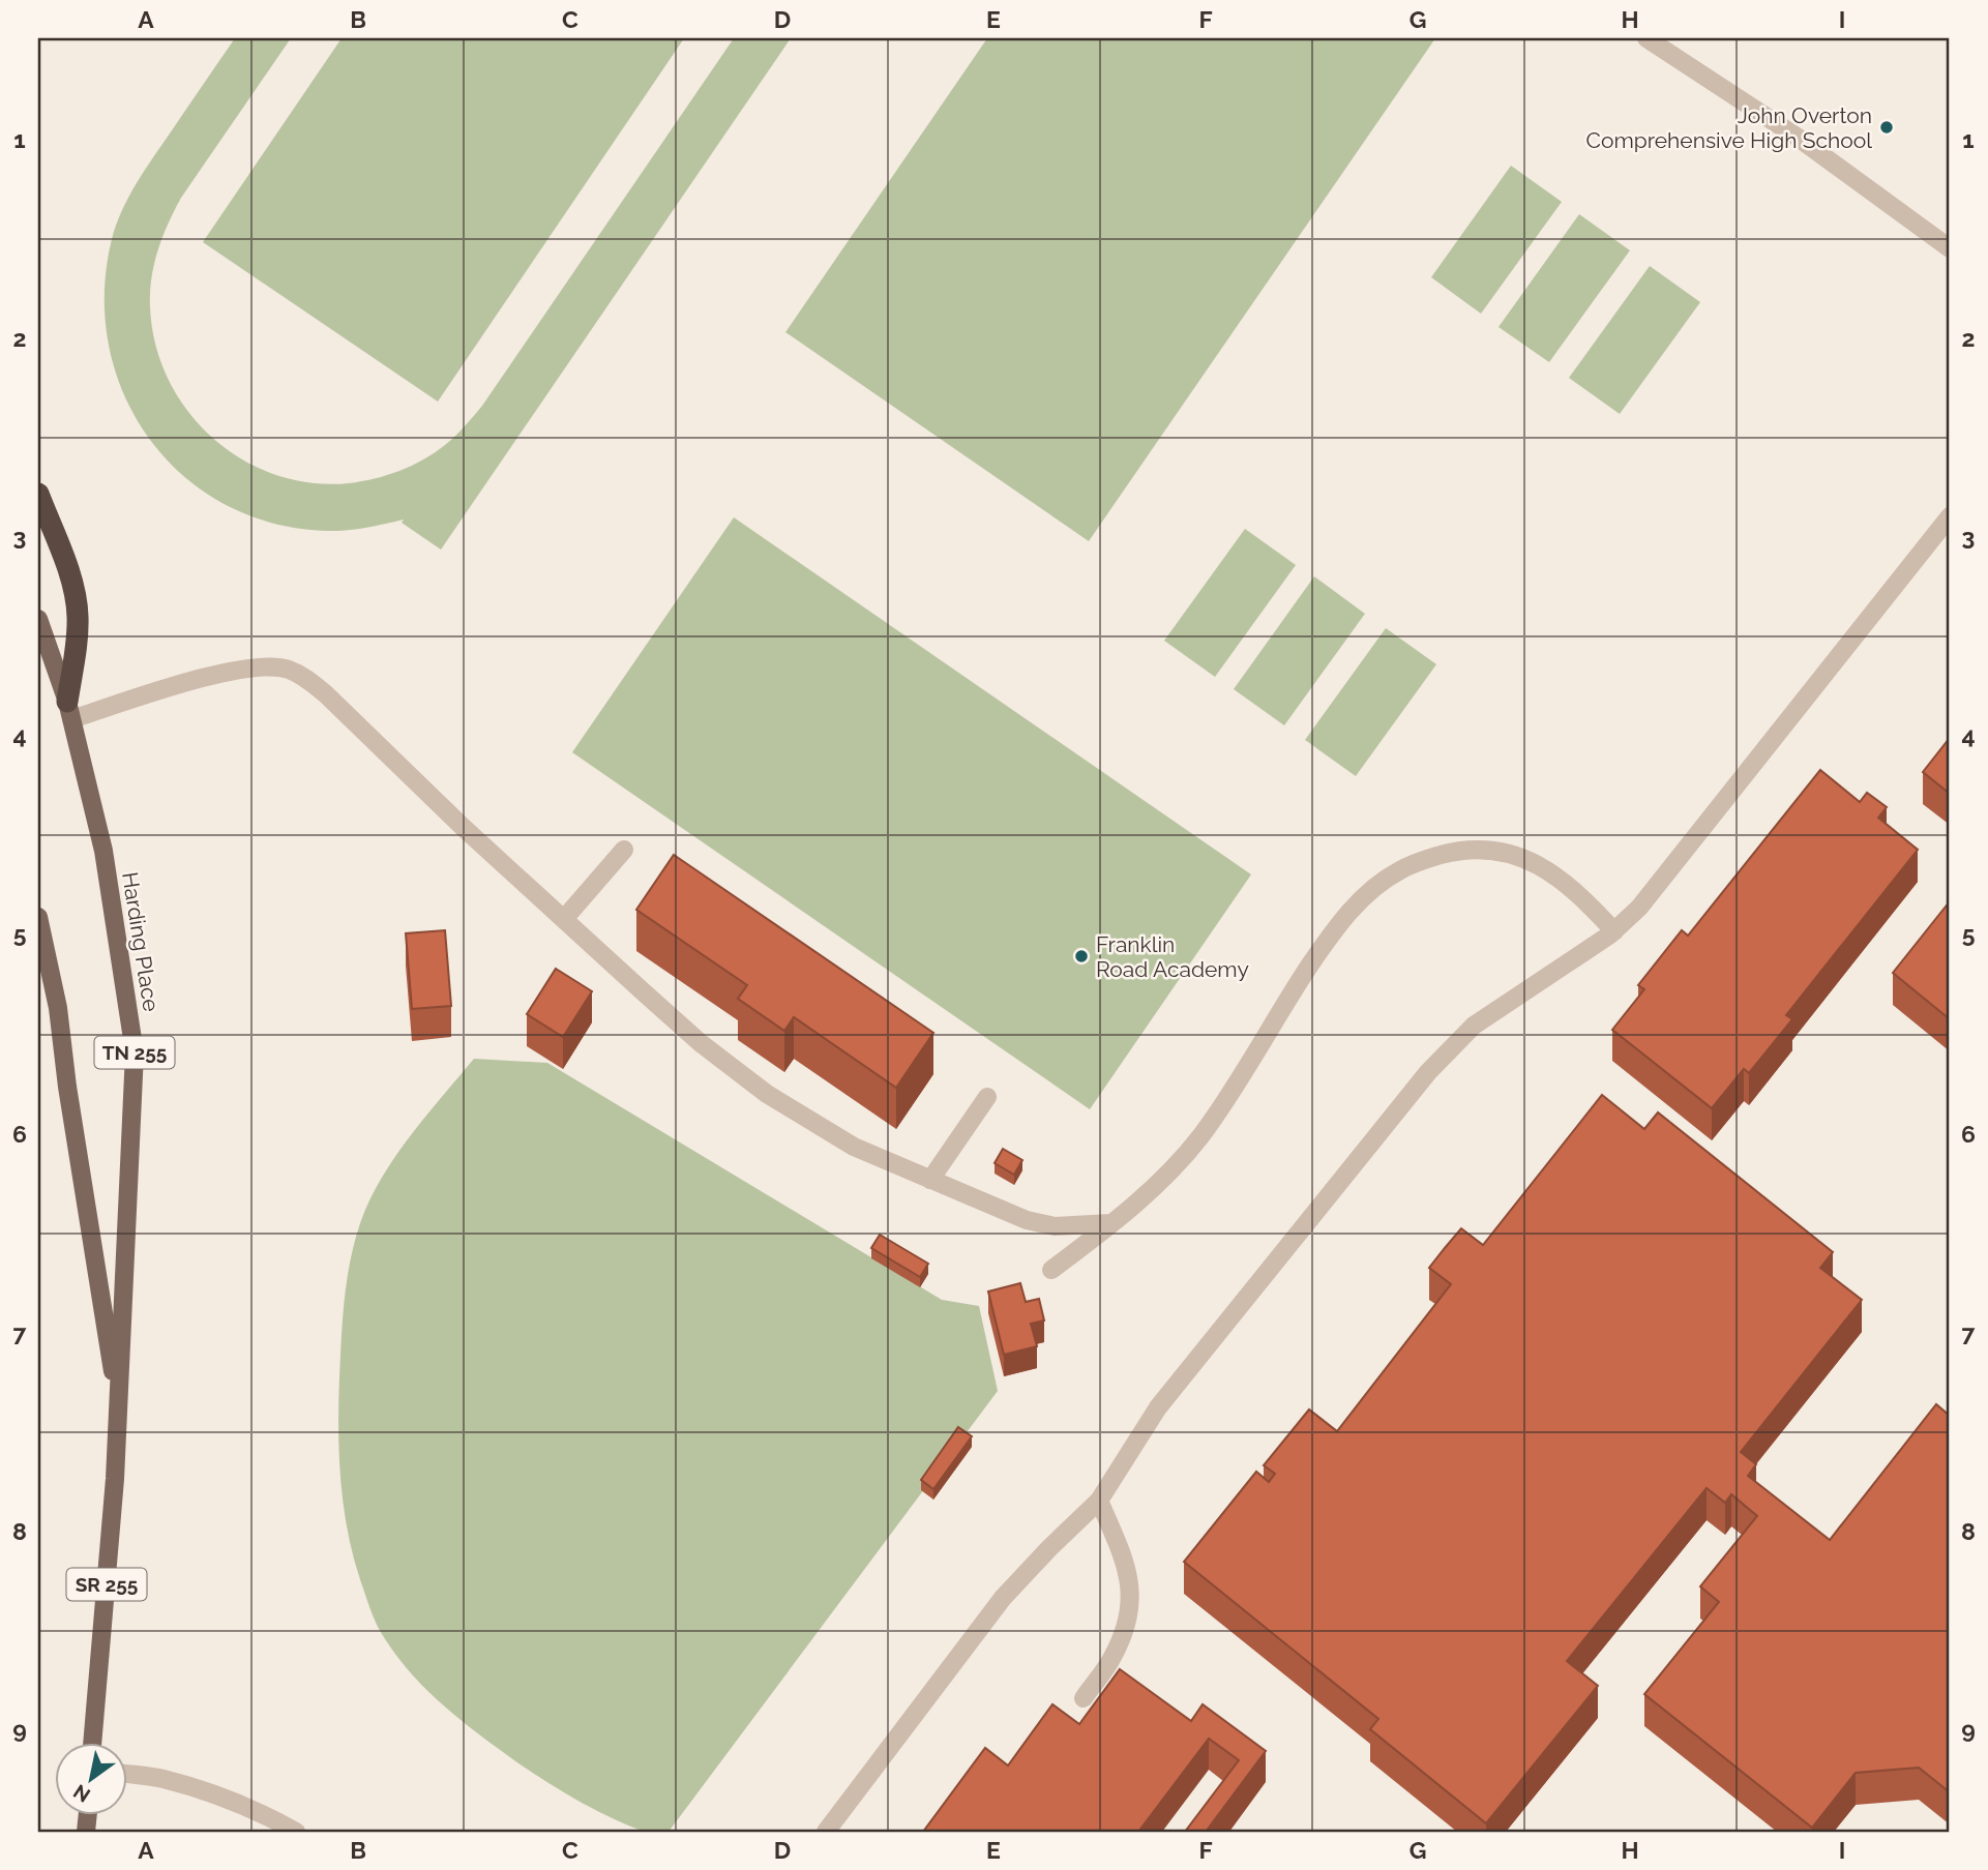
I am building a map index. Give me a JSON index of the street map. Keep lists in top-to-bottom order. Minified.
{"streets":{"main road":["Harding Place","TN 255","SR 255"]},"places":["John Overton Comprehensive High School","Franklin Road Academy"],"north":"bottom left","grid":{"columns":["A","B","C","D","E","F","G","H","I"],"rows":["1","2","3","4","5","6","7","8","9"]}}
